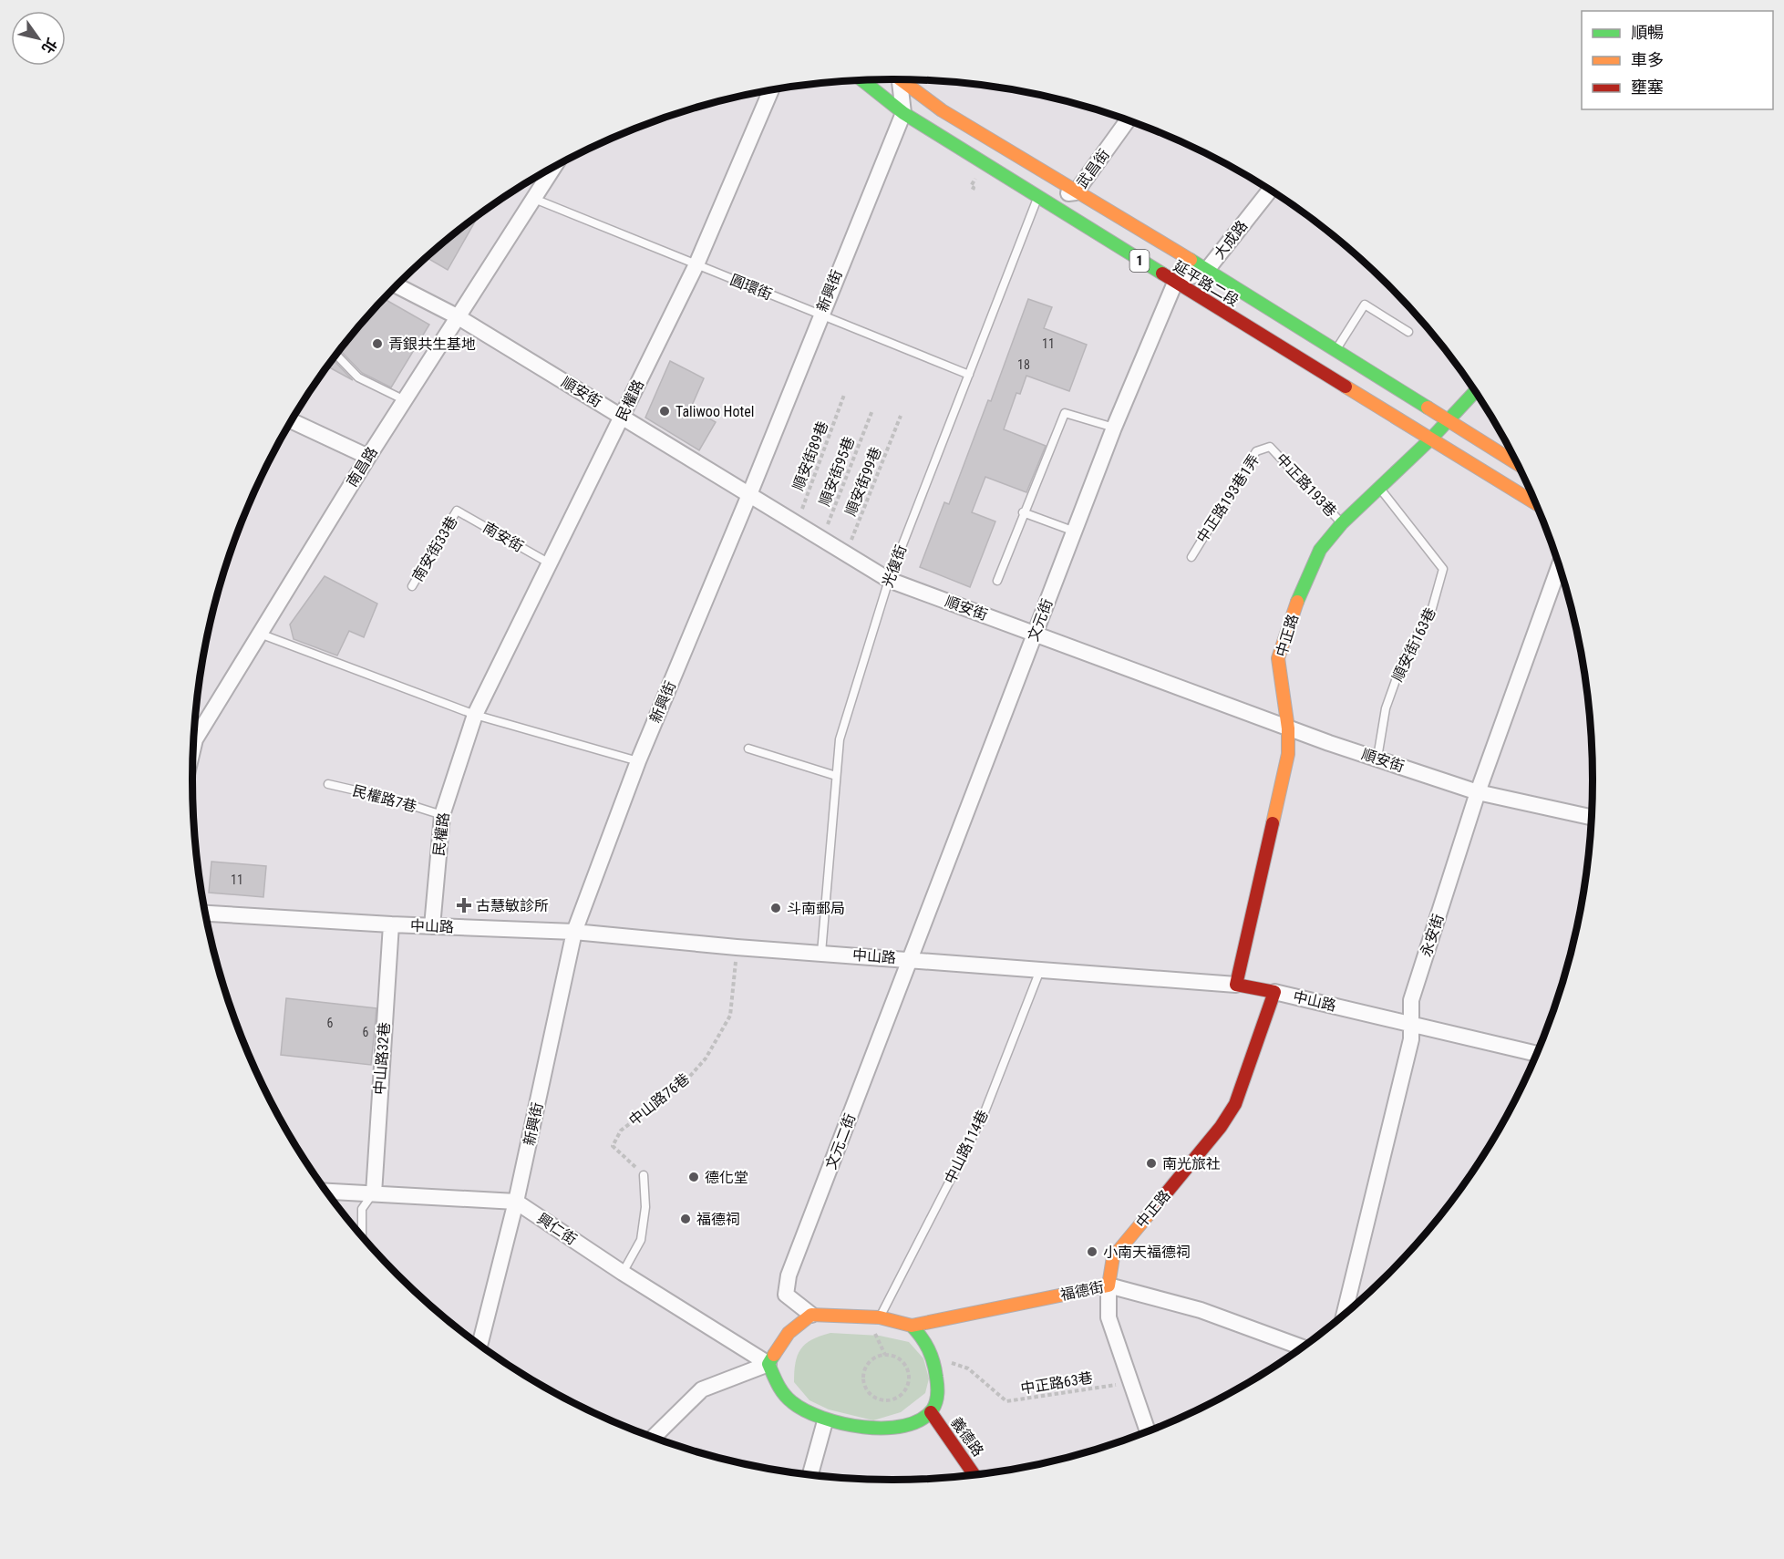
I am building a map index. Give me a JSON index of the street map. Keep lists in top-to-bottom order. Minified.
{"streets":{"main road":["1","延平路二段","中正路","中山路","福德街","義德路"],"street":["武昌街","大成路","新興街","順安街","民權路","南昌路","文元街","永安街","中山路32巷","文元二街","興仁街"],"lane":["圓環街","中正路193巷","中正路193巷1弄","南安街","南安街33巷","光復街","順安街163巷","民權路7巷","中山路114巷"],"path":["順安街89巷","順安街95巷","順安街99巷","中山路76巷","中正路63巷"]},"crossings":[["武昌街","延平路二段"],["武昌街","光復街"],["大成路","延平路二段"],["大成路","文元街"],["延平路二段","新興街"],["延平路二段","光復街"],["延平路二段","文元街"],["延平路二段","中正路"],["圓環街","新興街"],["圓環街","民權路"],["圓環街","南昌路"],["圓環街","光復街"],["新興街","順安街"],["新興街","中山路"],["新興街","興仁街"],["順安街","民權路"],["順安街","順安街89巷"],["順安街","南昌路"],["順安街","順安街95巷"],["順安街","順安街99巷"],["順安街","光復街"],["順安街","文元街"],["順安街","中正路"],["順安街","順安街163巷"],["順安街","永安街"],["民權路","南安街"],["民權路","民權路7巷"],["民權路","中山路"],["中正路193巷","中正路193巷1弄"],["中正路193巷","中正路"],["南安街","南安街33巷"],["光復街","中山路"],["文元街","中山路"],["文元街","文元二街"],["中正路","順安街163巷"],["中正路","中山路"],["中正路","福德街"],["中正路","中正路63巷"],["中山路","永安街"],["中山路","中山路32巷"],["中山路","中山路76巷"],["中山路","文元二街"],["中山路","中山路114巷"],["文元二街","福德街"],["中山路114巷","福德街"]],"places":{"other":["青銀共生基地","Taliwoo Hotel","斗南郵局","南光旅社","德化堂","福德祠","小南天福德祠"],"health":["古慧敏診所"]},"house_numbers":["11","18","11","6","6"],"legend":["順暢","車多","壅塞"],"north":"bottom right"}
